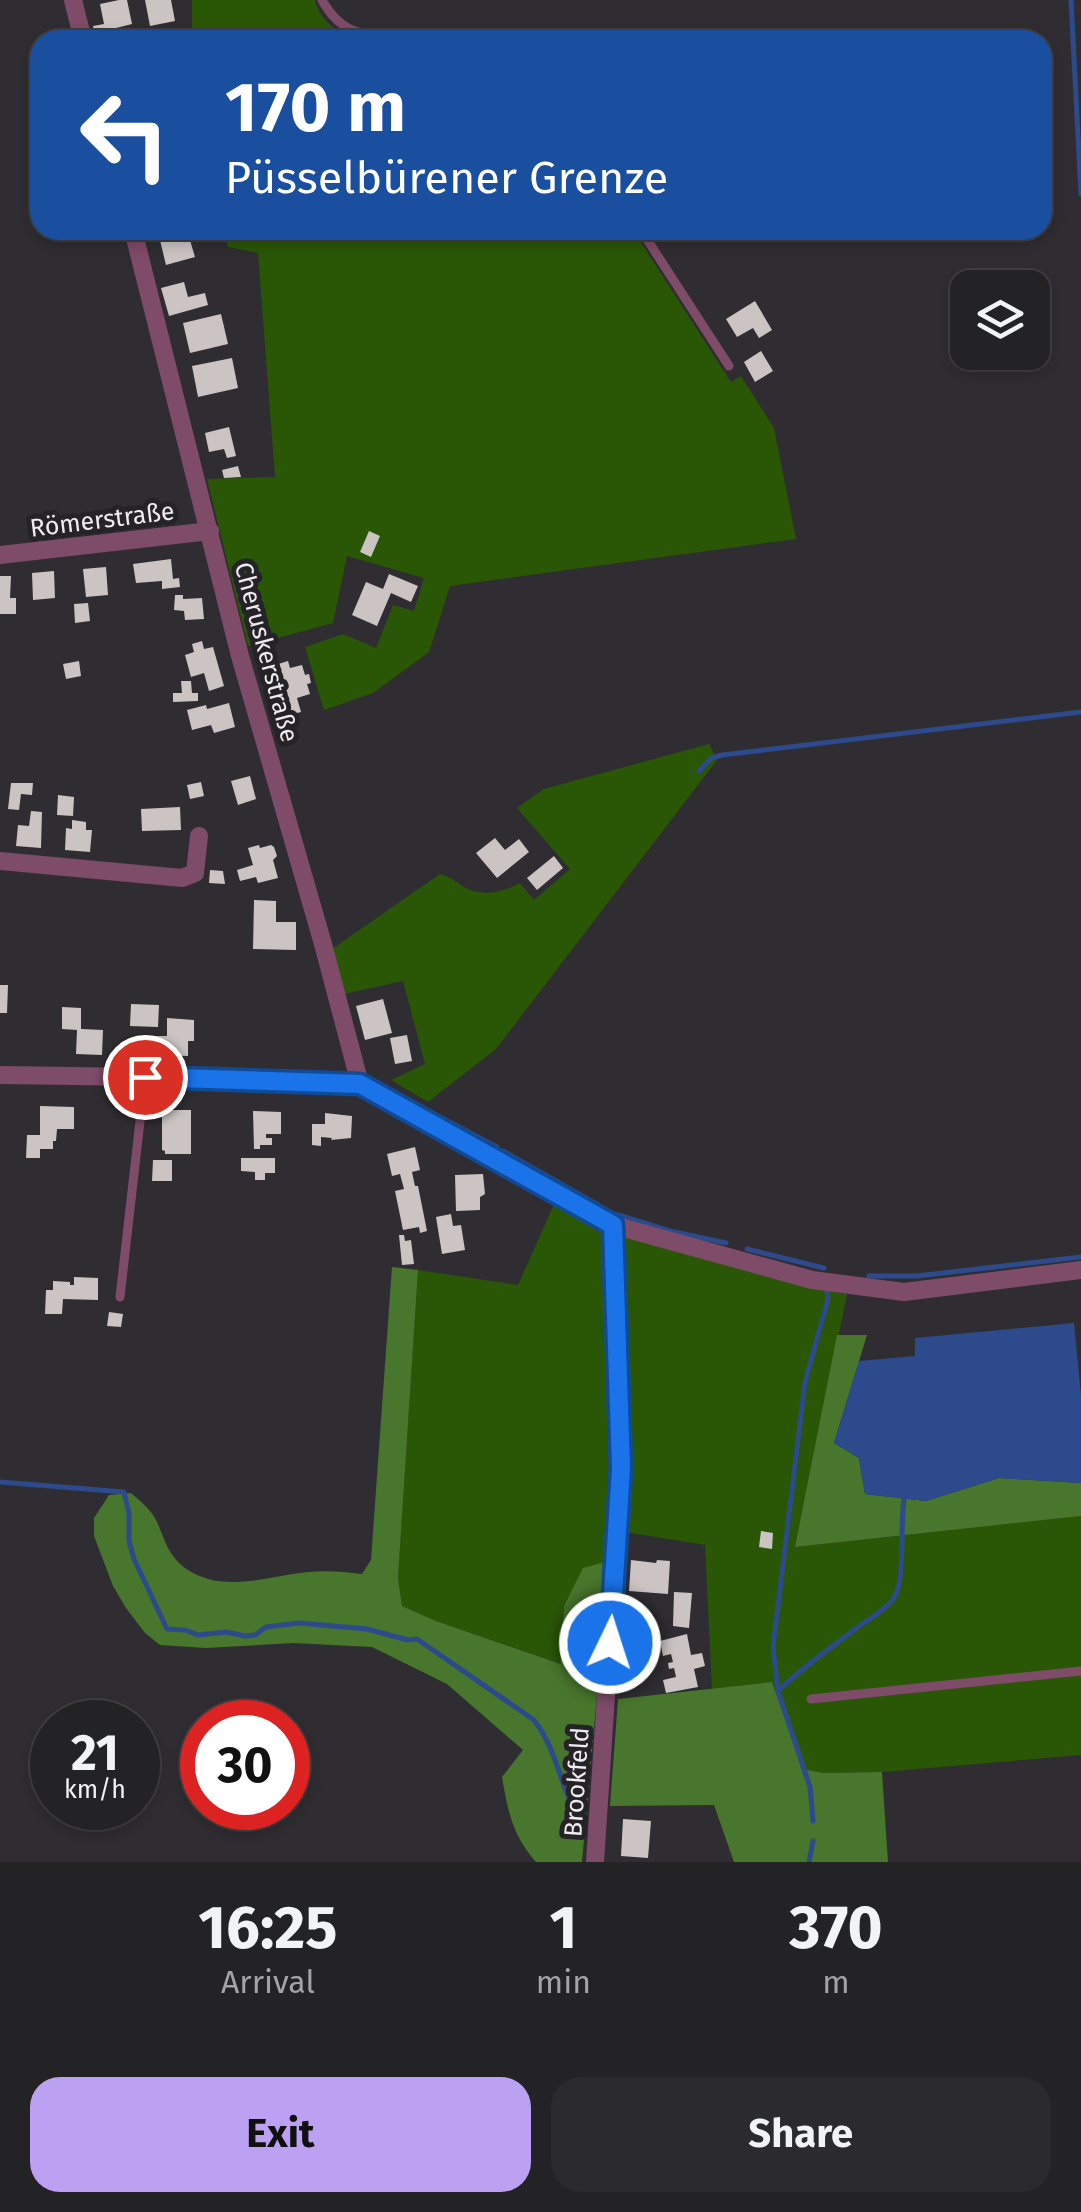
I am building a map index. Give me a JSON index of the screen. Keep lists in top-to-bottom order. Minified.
{"streets":{"street":["Römerstraße","Cheruskerstraße","Brookfeld"]},"crossings":[["Römerstraße","Cheruskerstraße"]],"page":{"turn":["170 m","Püsselbürener Grenze"],"speed":"21 km/h","limit":"30","eta":["16:25","Arrival","1","min","370","m"],"buttons":["Exit","Share"]}}
